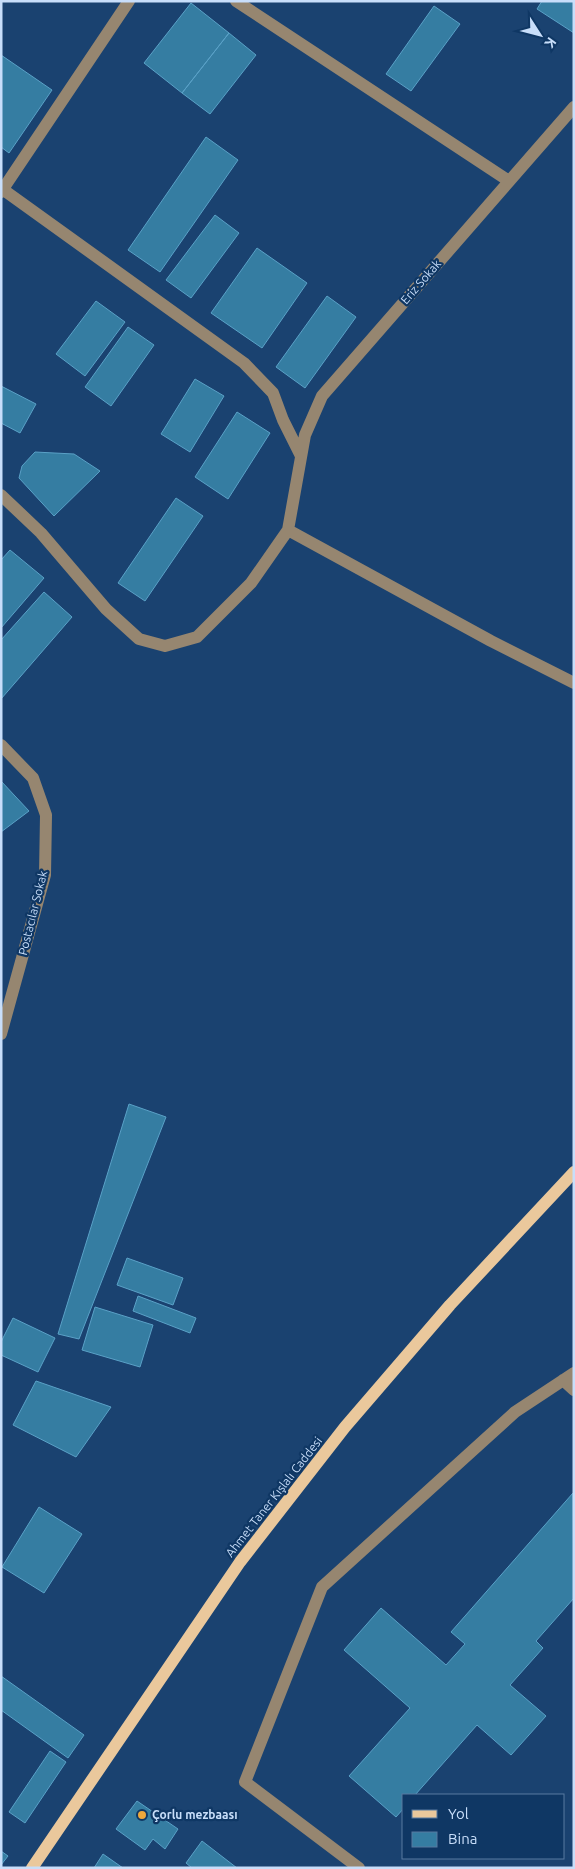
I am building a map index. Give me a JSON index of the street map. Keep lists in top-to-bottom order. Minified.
{"streets":{"main road":["Ahmet Taner Kışlalı Caddesi"],"street":["Eriz Sokak","Postacılar Sokak"]},"places":["Çorlu mezbaası"],"legend":["Yol","Bina"],"north":"bottom right"}
